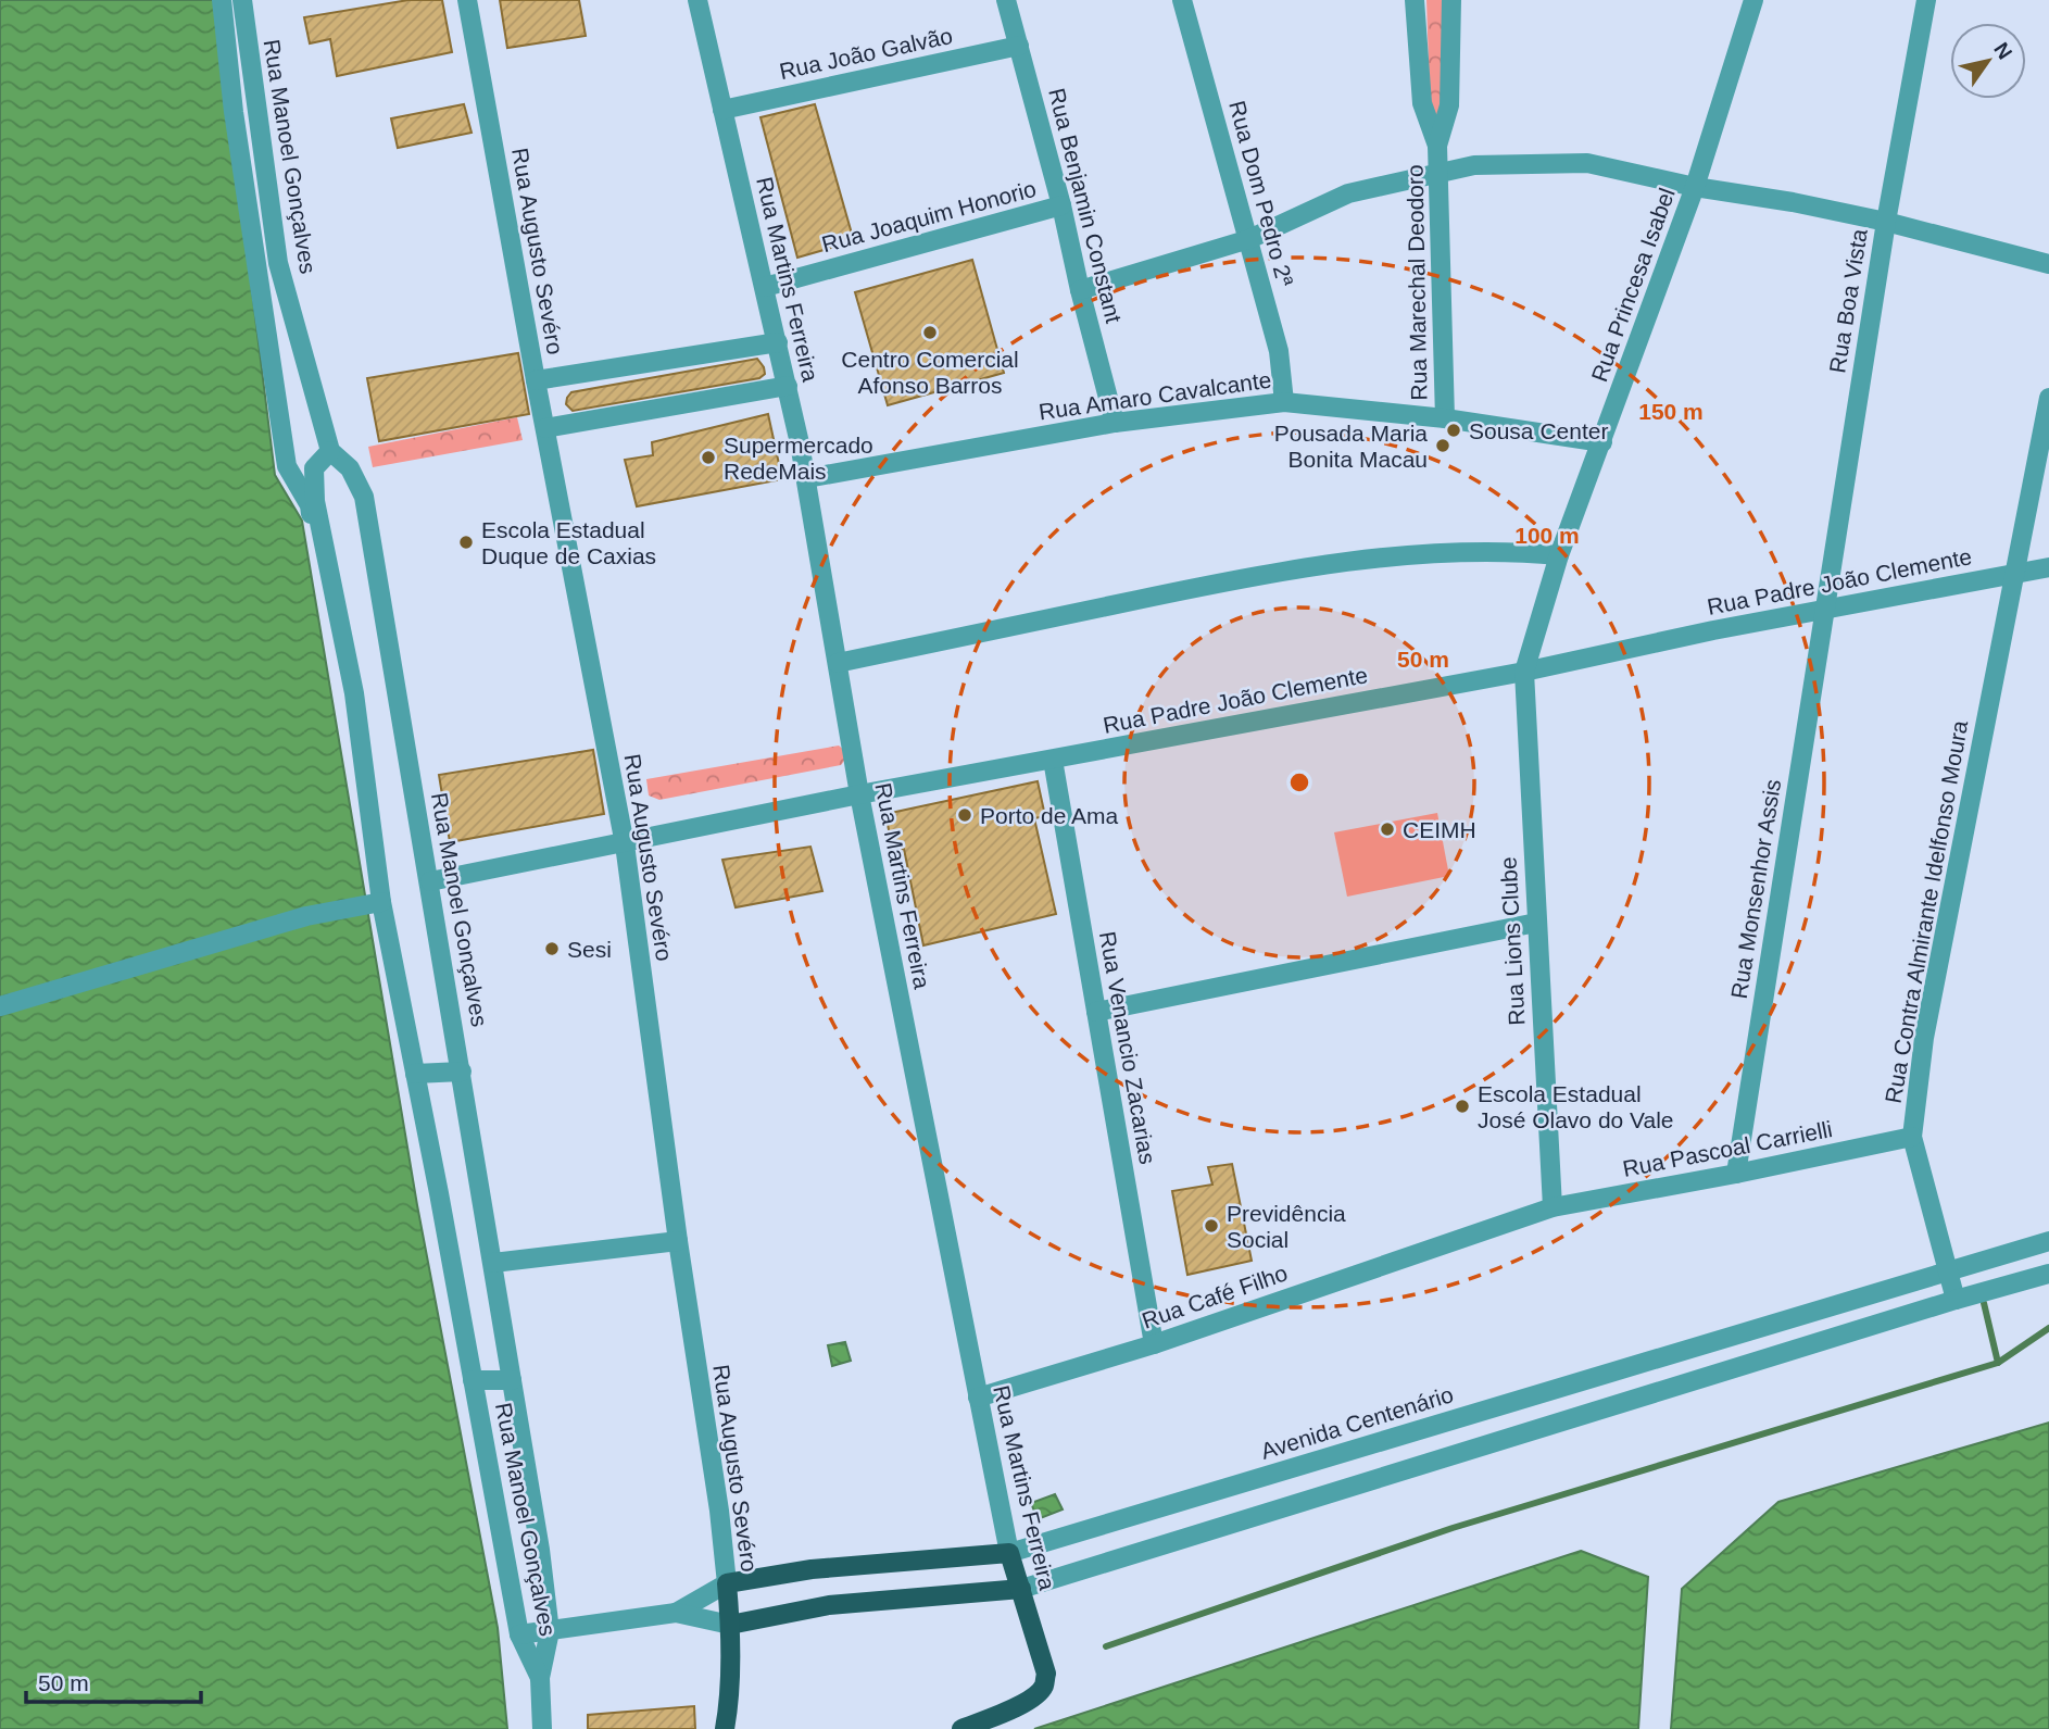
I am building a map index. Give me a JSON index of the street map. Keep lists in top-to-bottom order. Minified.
{"streets":{"main road":["Rua Augusto Sevéro","Rua Martins Ferreira","Avenida Centenário"],"street":["Rua João Galvão","Rua Manoel Gonçalves","Rua Dom Pedro 2ª","Rua Benjamin Constant","Rua Joaquim Honorio","Rua Marechal Deodoro","Rua Princesa Isabel","Rua Boa Vista","Rua Amaro Cavalcante","Rua Padre João Clemente","Rua Monsenhor Assis","Rua Contra Almirante Idelfonso Moura","Rua Lions Clube","Rua Venancio Zacarias","Rua Pascoal Carrielli","Rua Café Filho"]},"crossings":[["Rua João Galvão","Rua Benjamin Constant"],["Rua João Galvão","Rua Martins Ferreira"],["Rua Manoel Gonçalves","Rua Padre João Clemente"],["Rua Manoel Gonçalves","Avenida Centenário"],["Rua Dom Pedro 2ª","Rua Amaro Cavalcante"],["Rua Benjamin Constant","Rua Joaquim Honorio"],["Rua Benjamin Constant","Rua Amaro Cavalcante"],["Rua Joaquim Honorio","Rua Martins Ferreira"],["Rua Augusto Sevéro","Rua Padre João Clemente"],["Rua Augusto Sevéro","Avenida Centenário"],["Rua Martins Ferreira","Rua Amaro Cavalcante"],["Rua Martins Ferreira","Rua Padre João Clemente"],["Rua Martins Ferreira","Rua Café Filho"],["Rua Martins Ferreira","Avenida Centenário"],["Rua Marechal Deodoro","Rua Amaro Cavalcante"],["Rua Princesa Isabel","Rua Amaro Cavalcante"],["Rua Princesa Isabel","Rua Padre João Clemente"],["Rua Princesa Isabel","Rua Lions Clube"],["Rua Boa Vista","Rua Padre João Clemente"],["Rua Boa Vista","Rua Monsenhor Assis"],["Rua Padre João Clemente","Rua Monsenhor Assis"],["Rua Padre João Clemente","Rua Contra Almirante Idelfonso Moura"],["Rua Padre João Clemente","Rua Lions Clube"],["Rua Padre João Clemente","Rua Venancio Zacarias"],["Rua Monsenhor Assis","Rua Pascoal Carrielli"],["Rua Contra Almirante Idelfonso Moura","Rua Pascoal Carrielli"],["Rua Contra Almirante Idelfonso Moura","Avenida Centenário"],["Rua Lions Clube","Rua Pascoal Carrielli"],["Rua Lions Clube","Rua Café Filho"],["Rua Venancio Zacarias","Rua Café Filho"],["Rua Pascoal Carrielli","Rua Café Filho"]],"places":["Centro Comercial Afonso Barros","Sousa Center","Pousada Maria Bonita Macau","Supermercado RedeMais","Escola Estadual Duque de Caxias","Porto de Ama","CEIMH","Sesi","Escola Estadual José Olavo do Vale","Previdência Social"],"scale_bar":"50 m","north":"top right","rings":["150 m","100 m","50 m"]}
